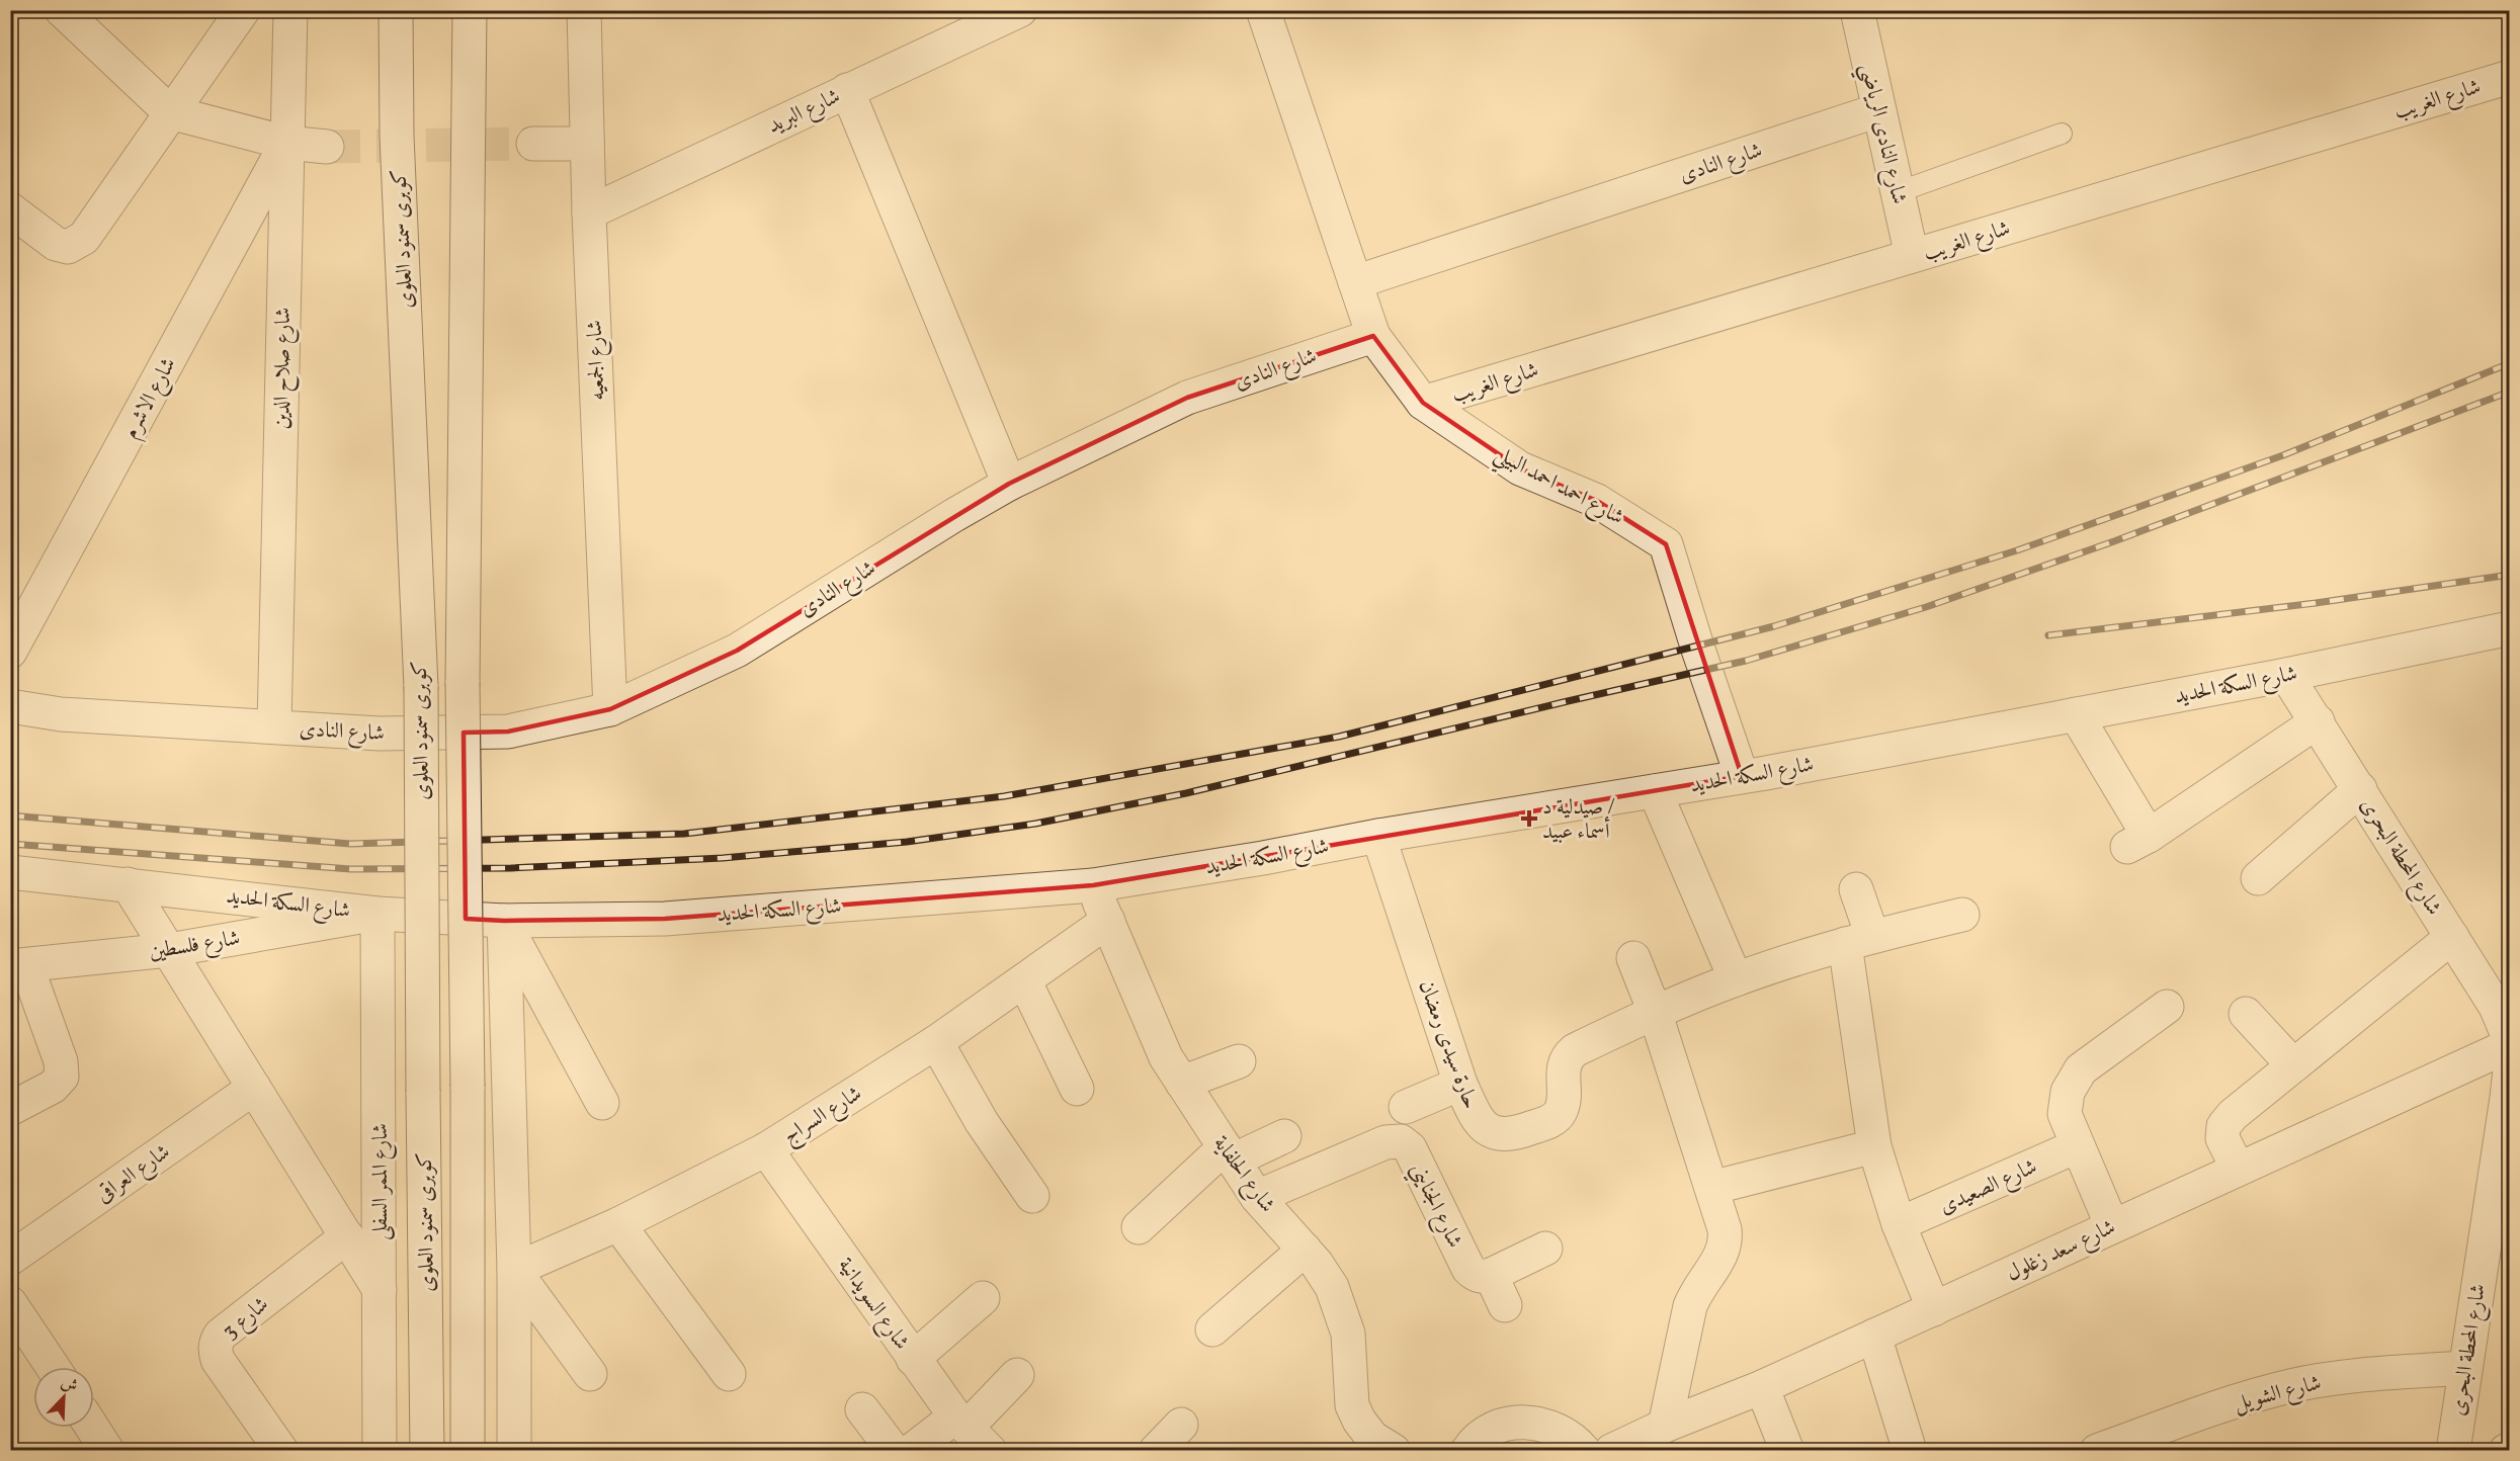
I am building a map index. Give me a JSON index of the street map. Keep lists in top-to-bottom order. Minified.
{"streets":{"street":["شارع الغريب","شارع البريد","شارع النادى الرياضي","شارع النادى","كوبرى سمنود العلوى","شارع الجمعيه","شارع صلاح الدين","شارع الاشرم","شارع احمد احمد البيلي","شارع السكة الحديد","شارع المحطة البحرى","شارع فلسطين","حارة سيدى رمضان","شارع السراج","شارع العراقى","شارع الحلفاية","شارع الممر السفلى","شارع الصعيدى","شارع الجنايني","شارع سعد زغلول","شارع السويدانية","شارع 3","شارع الشويل"]},"crossings":[["شارع الغريب","شارع النادى الرياضي"],["شارع الغريب","شارع احمد احمد البيلي"],["شارع البريد","شارع الجمعيه"],["شارع النادى الرياضي","شارع النادى"],["شارع النادى","شارع الجمعيه"],["شارع النادى","شارع صلاح الدين"],["شارع النادى","شارع احمد احمد البيلي"],["شارع صلاح الدين","شارع الاشرم"],["شارع احمد احمد البيلي","شارع السكة الحديد"],["شارع السكة الحديد","شارع المحطة البحرى"],["شارع السكة الحديد","شارع فلسطين"],["شارع السكة الحديد","حارة سيدى رمضان"],["شارع السكة الحديد","شارع الحلفاية"],["شارع السكة الحديد","شارع الممر السفلى"],["شارع المحطة البحرى","شارع الشويل"],["شارع فلسطين","شارع الممر السفلى"],["شارع السراج","شارع الحلفاية"],["شارع السراج","شارع السويدانية"],["شارع الحلفاية","شارع الجنايني"]],"places":{"health":["صيدلية د / أسماء عبيد"]},"north":"top right"}
